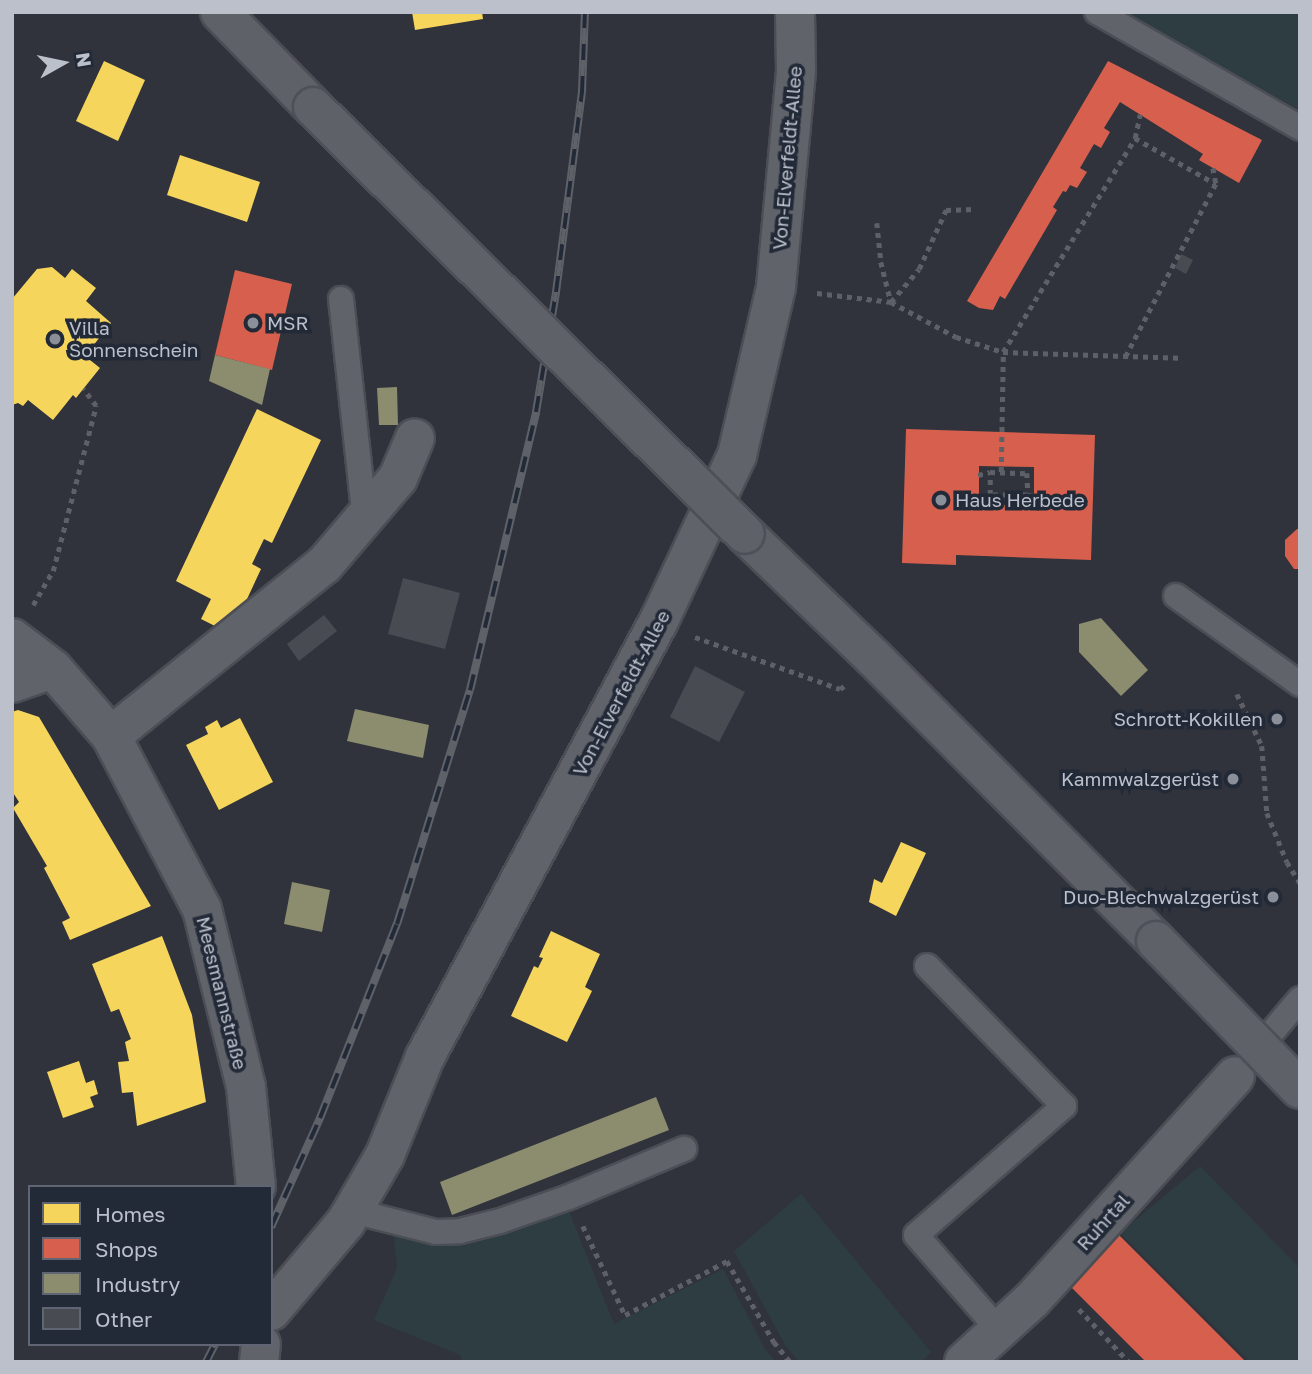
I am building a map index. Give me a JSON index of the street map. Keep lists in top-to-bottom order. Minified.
{"streets":{"street":["Von-Elverfeldt-Allee","Meesmannstraße","Ruhrtal"]},"places":["MSR","Villa Sonnenschein","Haus Herbede","Schrott-Kokillen","Kammwalzgerüst","Duo-Blechwalzgerüst"],"legend":["Homes","Shops","Industry","Other"],"north":"right"}
